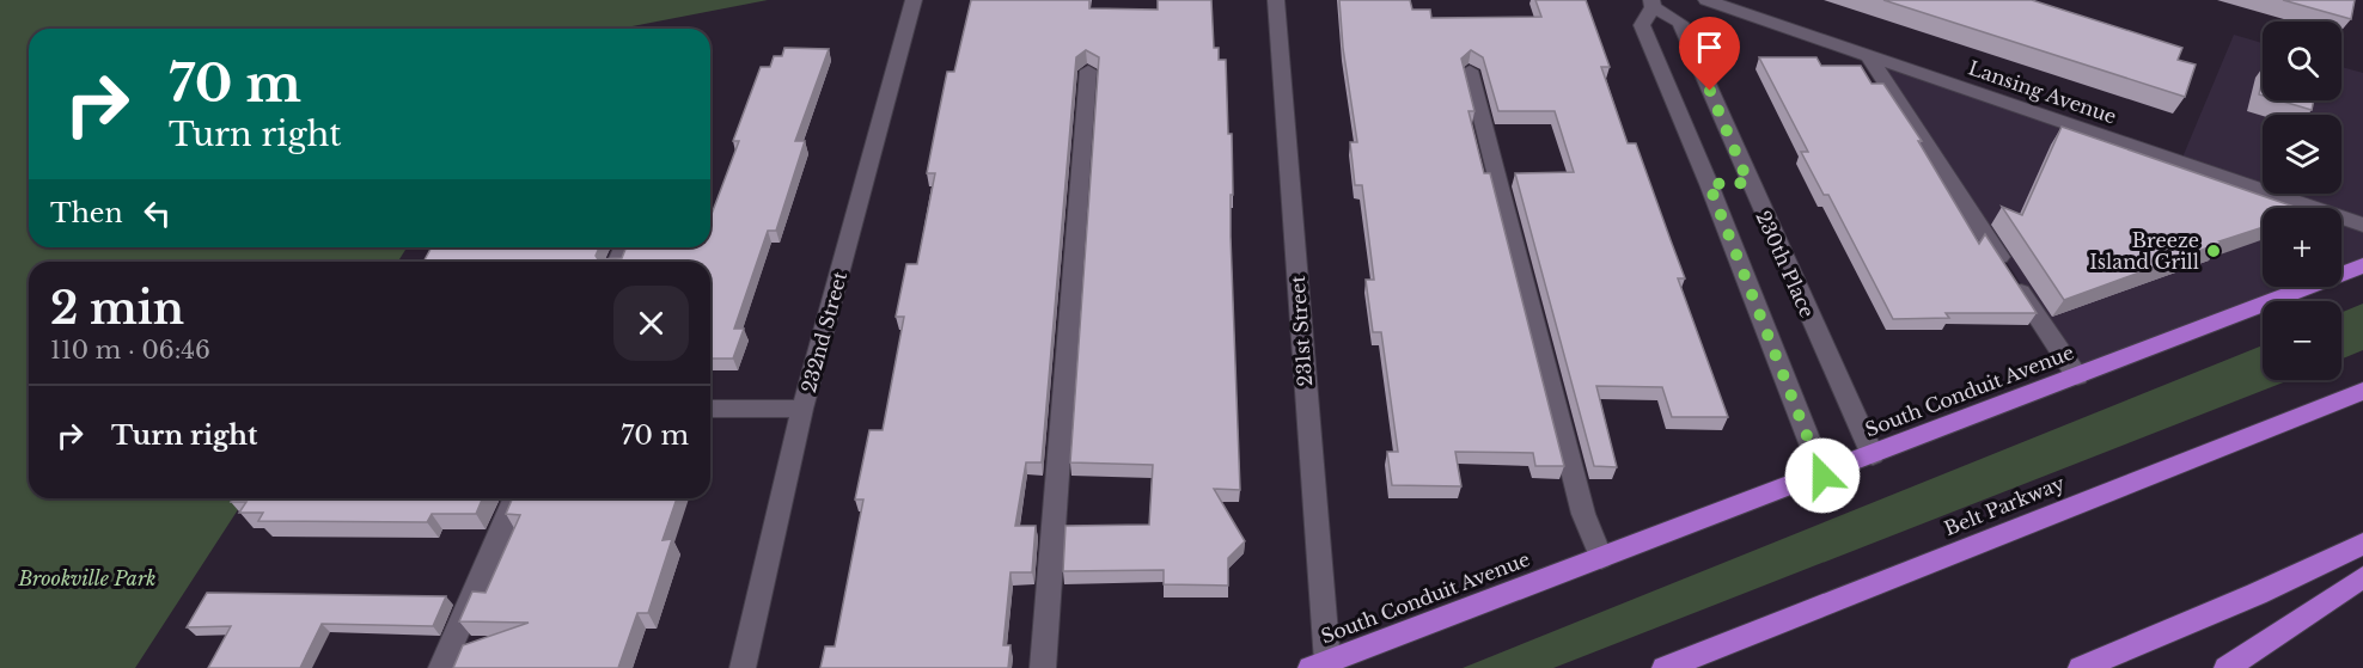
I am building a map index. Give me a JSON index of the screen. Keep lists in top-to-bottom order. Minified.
{"streets":{"highway":["South Conduit Avenue","Belt Parkway"],"street":["Lansing Avenue","230th Place","231st Street","232nd Street"]},"crossings":[["230th Place","South Conduit Avenue"],["231st Street","South Conduit Avenue"]],"parks":["Brookville Park"],"places":["Breeze Island Grill"],"page":{"map_buttons":["+","−"],"turn":["70 m","Turn right"],"then":"Then","heading":["2 min","110 m · 06:46"],"list":[{"name":"Turn right","value":"70 m"}]}}
